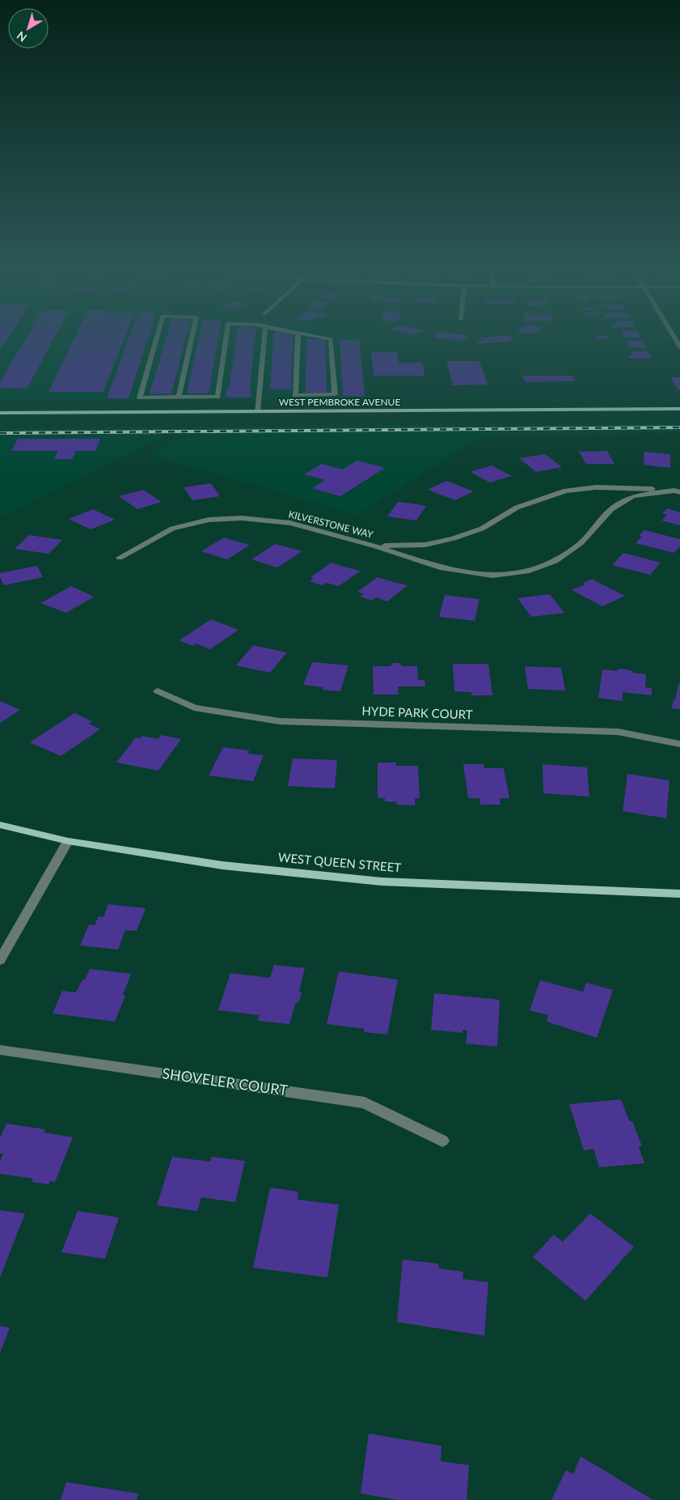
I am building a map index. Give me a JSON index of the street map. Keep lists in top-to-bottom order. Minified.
{"streets":{"main road":["WEST PEMBROKE AVENUE","WEST QUEEN STREET"],"street":["KILVERSTONE WAY","HYDE PARK COURT","SHOVELER COURT"]},"north":"bottom left"}
